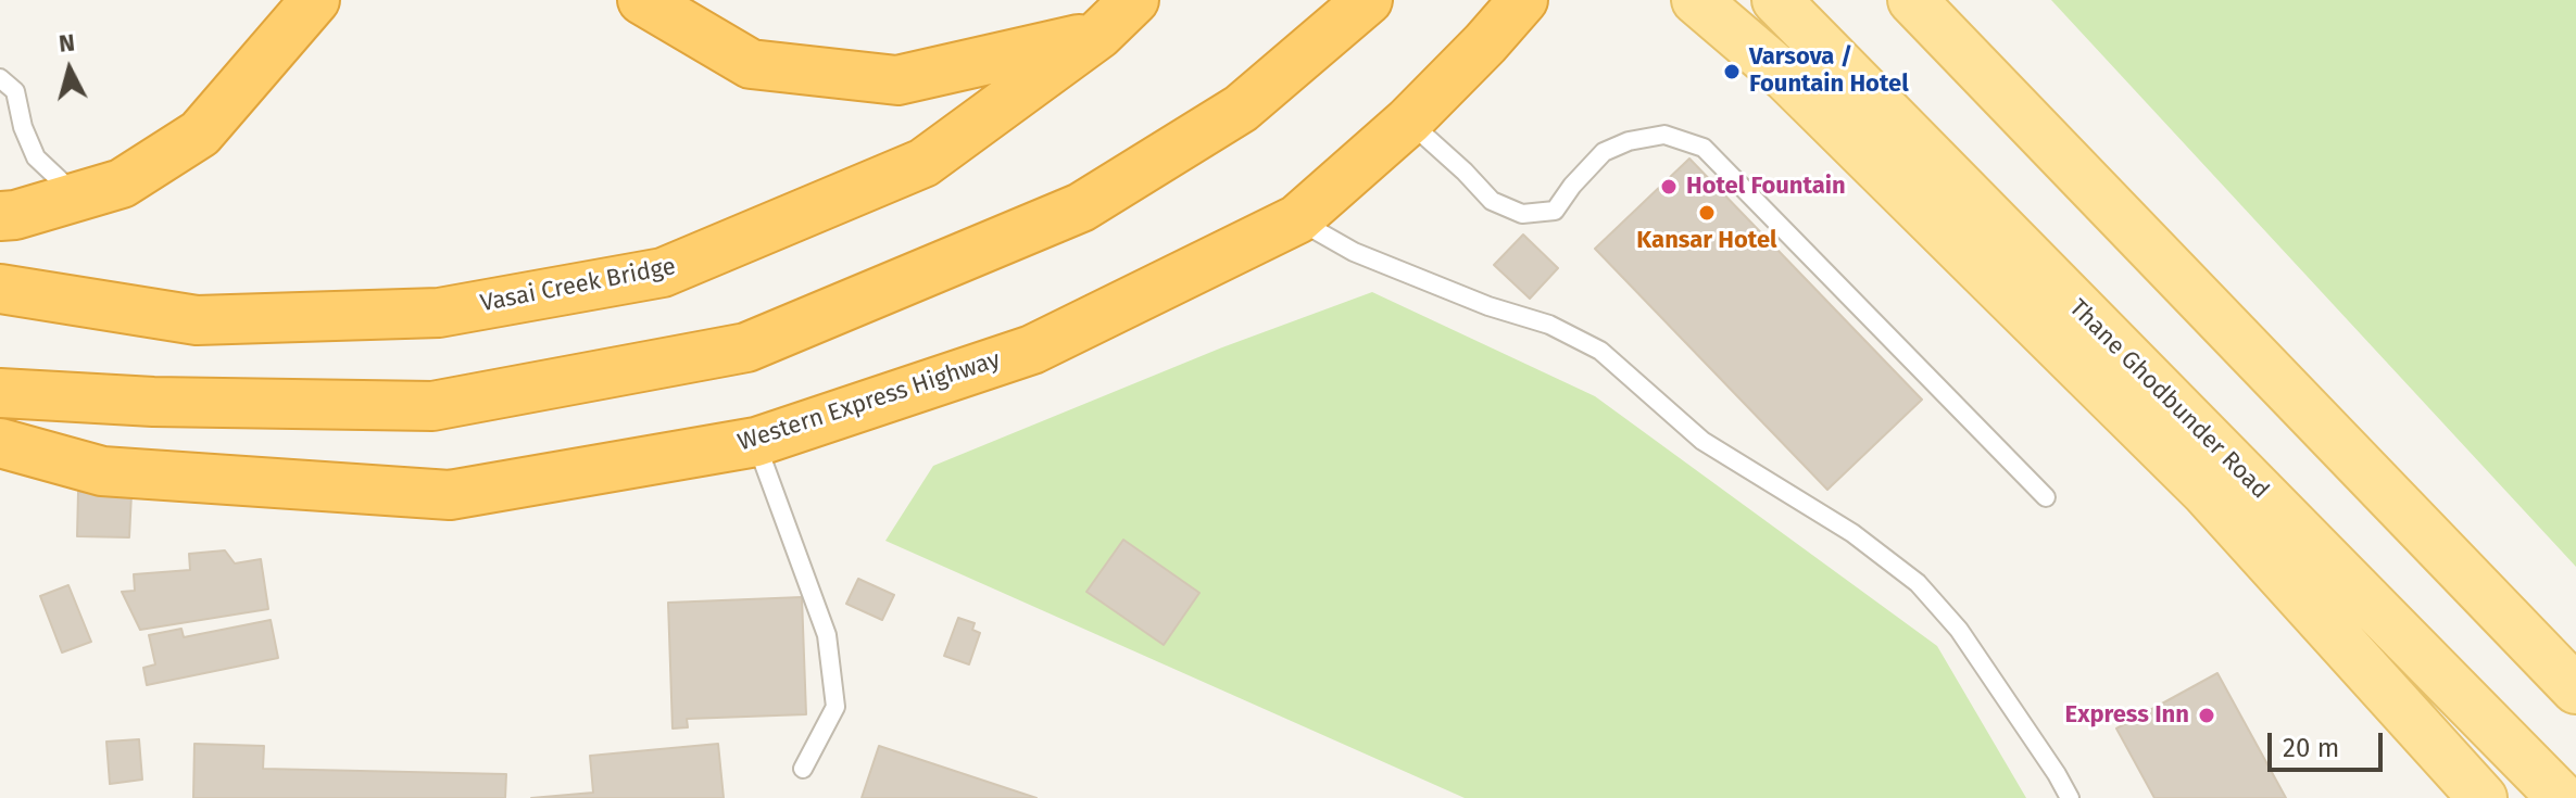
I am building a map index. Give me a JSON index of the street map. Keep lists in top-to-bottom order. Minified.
{"streets":{"highway":["Vasai Creek Bridge","Western Express Highway"],"main road":["Thane Ghodbunder Road"]},"places":["Varsova / Fountain Hotel","Hotel Fountain","Kansar Hotel","Express Inn"],"scale_bar":"20 m","north":"top"}
